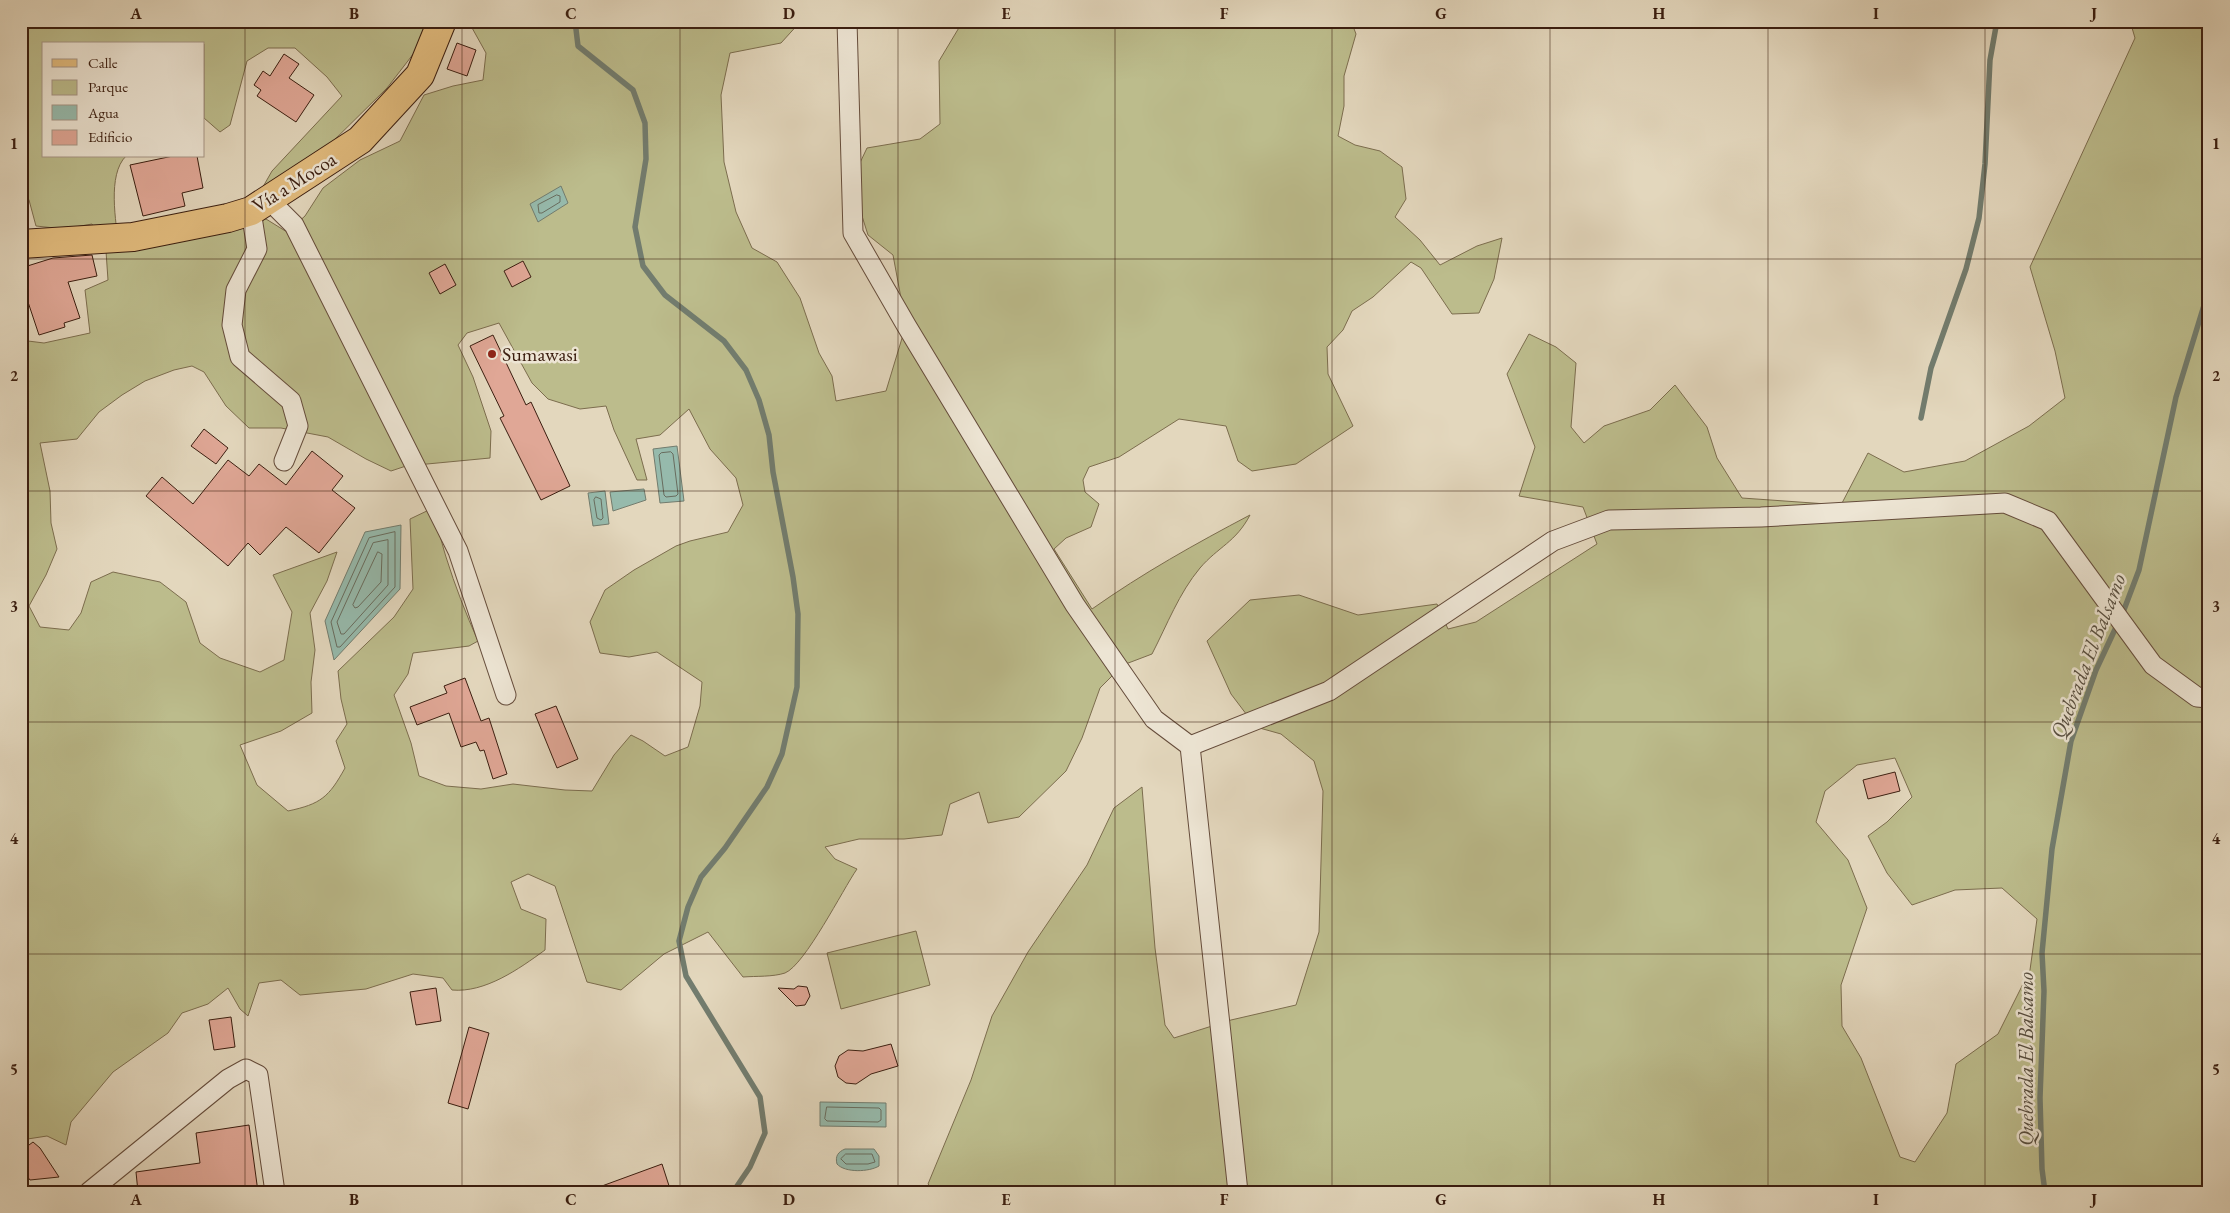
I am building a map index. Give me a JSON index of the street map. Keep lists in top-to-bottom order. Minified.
{"streets":{"main road":["Vía a Mocoa"]},"water":["Quebrada El Balsamo"],"places":["Sumawasi"],"legend":["Calle","Parque","Agua","Edificio"],"grid":{"columns":["A","B","C","D","E","F","G","H","I","J"],"rows":["1","2","3","4","5"]}}
